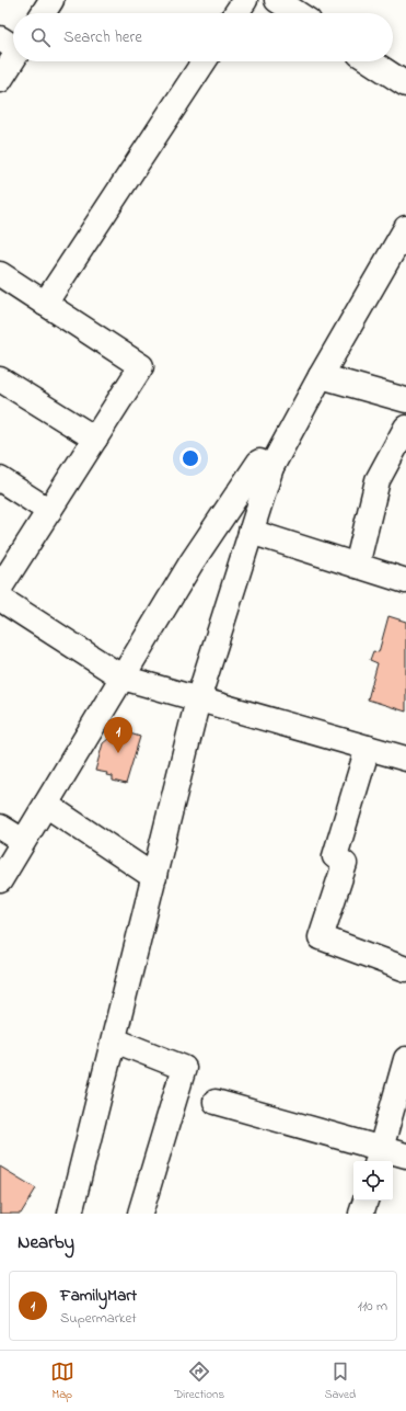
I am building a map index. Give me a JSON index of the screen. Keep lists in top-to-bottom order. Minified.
{"page":{"search":"Search here","pins":"1","heading":"Nearby","list":[{"mark":"1","name":"FamilyMart","note":"Supermarket","value":"110 m"}],"nav":["Map","Directions","Saved"]}}
